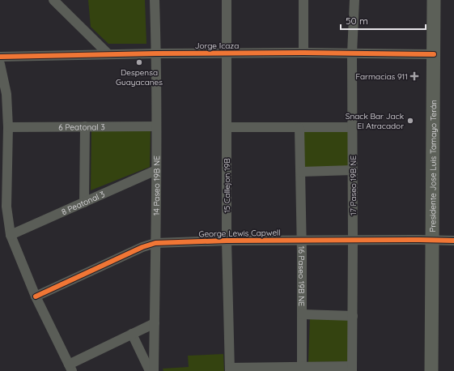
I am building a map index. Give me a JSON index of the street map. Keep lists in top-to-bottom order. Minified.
{"streets":{"main road":["Presidente Jose Luis Tamayo Terán"],"street":["Jorge Icaza","6 Peatonal 3","14 Paseo 19B NE","15 Callejon 19B","17 Paseo 19B NE","8 Peatonal 3","George Lewis Capwell","16 Paseo 19B NE"]},"crossings":[["Jorge Icaza","Presidente Jose Luis Tamayo Terán"],["Jorge Icaza","14 Paseo 19B NE"],["Jorge Icaza","15 Callejon 19B"],["Jorge Icaza","17 Paseo 19B NE"],["6 Peatonal 3","14 Paseo 19B NE"],["Presidente Jose Luis Tamayo Terán","George Lewis Capwell"],["14 Paseo 19B NE","8 Peatonal 3"],["14 Paseo 19B NE","George Lewis Capwell"],["15 Callejon 19B","George Lewis Capwell"],["17 Paseo 19B NE","George Lewis Capwell"],["George Lewis Capwell","16 Paseo 19B NE"]],"places":{"other":["Despensa Guayacanes","Snack Bar Jack El Atracador"],"health":["Farmacias 911"]},"scale_bar":"50 m"}
